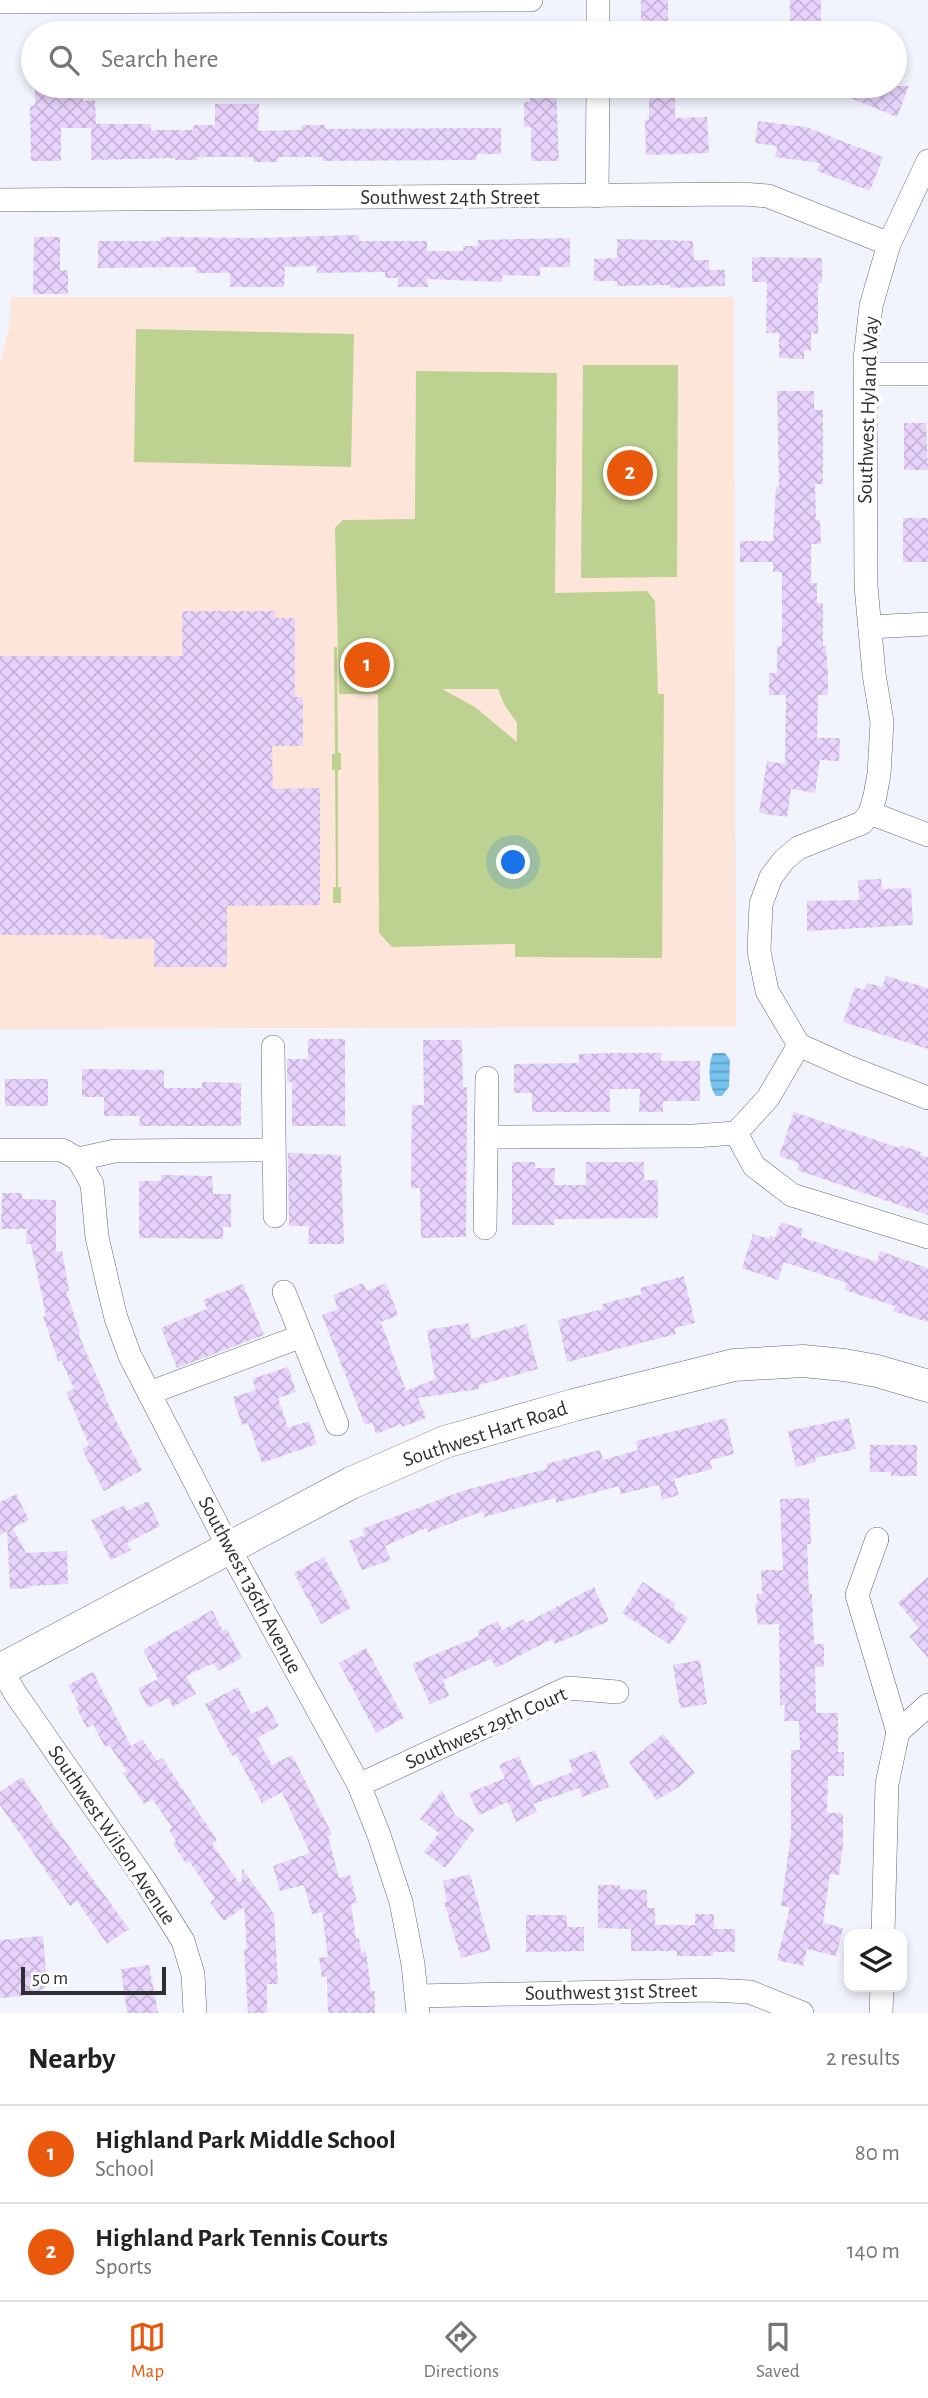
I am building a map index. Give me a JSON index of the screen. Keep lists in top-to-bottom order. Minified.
{"streets":{"street":["Southwest 24th Street","Southwest Hyland Way","Southwest Hart Road","Southwest 136th Avenue","Southwest 29th Court","Southwest Wilson Avenue","Southwest 31st Street"]},"crossings":[["Southwest 24th Street","Southwest Hyland Way"],["Southwest Hart Road","Southwest 136th Avenue"],["Southwest Hart Road","Southwest Wilson Avenue"],["Southwest 136th Avenue","Southwest 29th Court"],["Southwest 136th Avenue","Southwest 31st Street"]],"scale_bar":"50 m","page":{"search":"Search here","pins":["2","1"],"scale":"50 m","heading":["Nearby","2 results"],"list":[{"mark":"1","name":"Highland Park Middle School","note":"School","value":"80 m"},{"mark":"2","name":"Highland Park Tennis Courts","note":"Sports","value":"140 m"}],"nav":["Map","Directions","Saved"]}}
